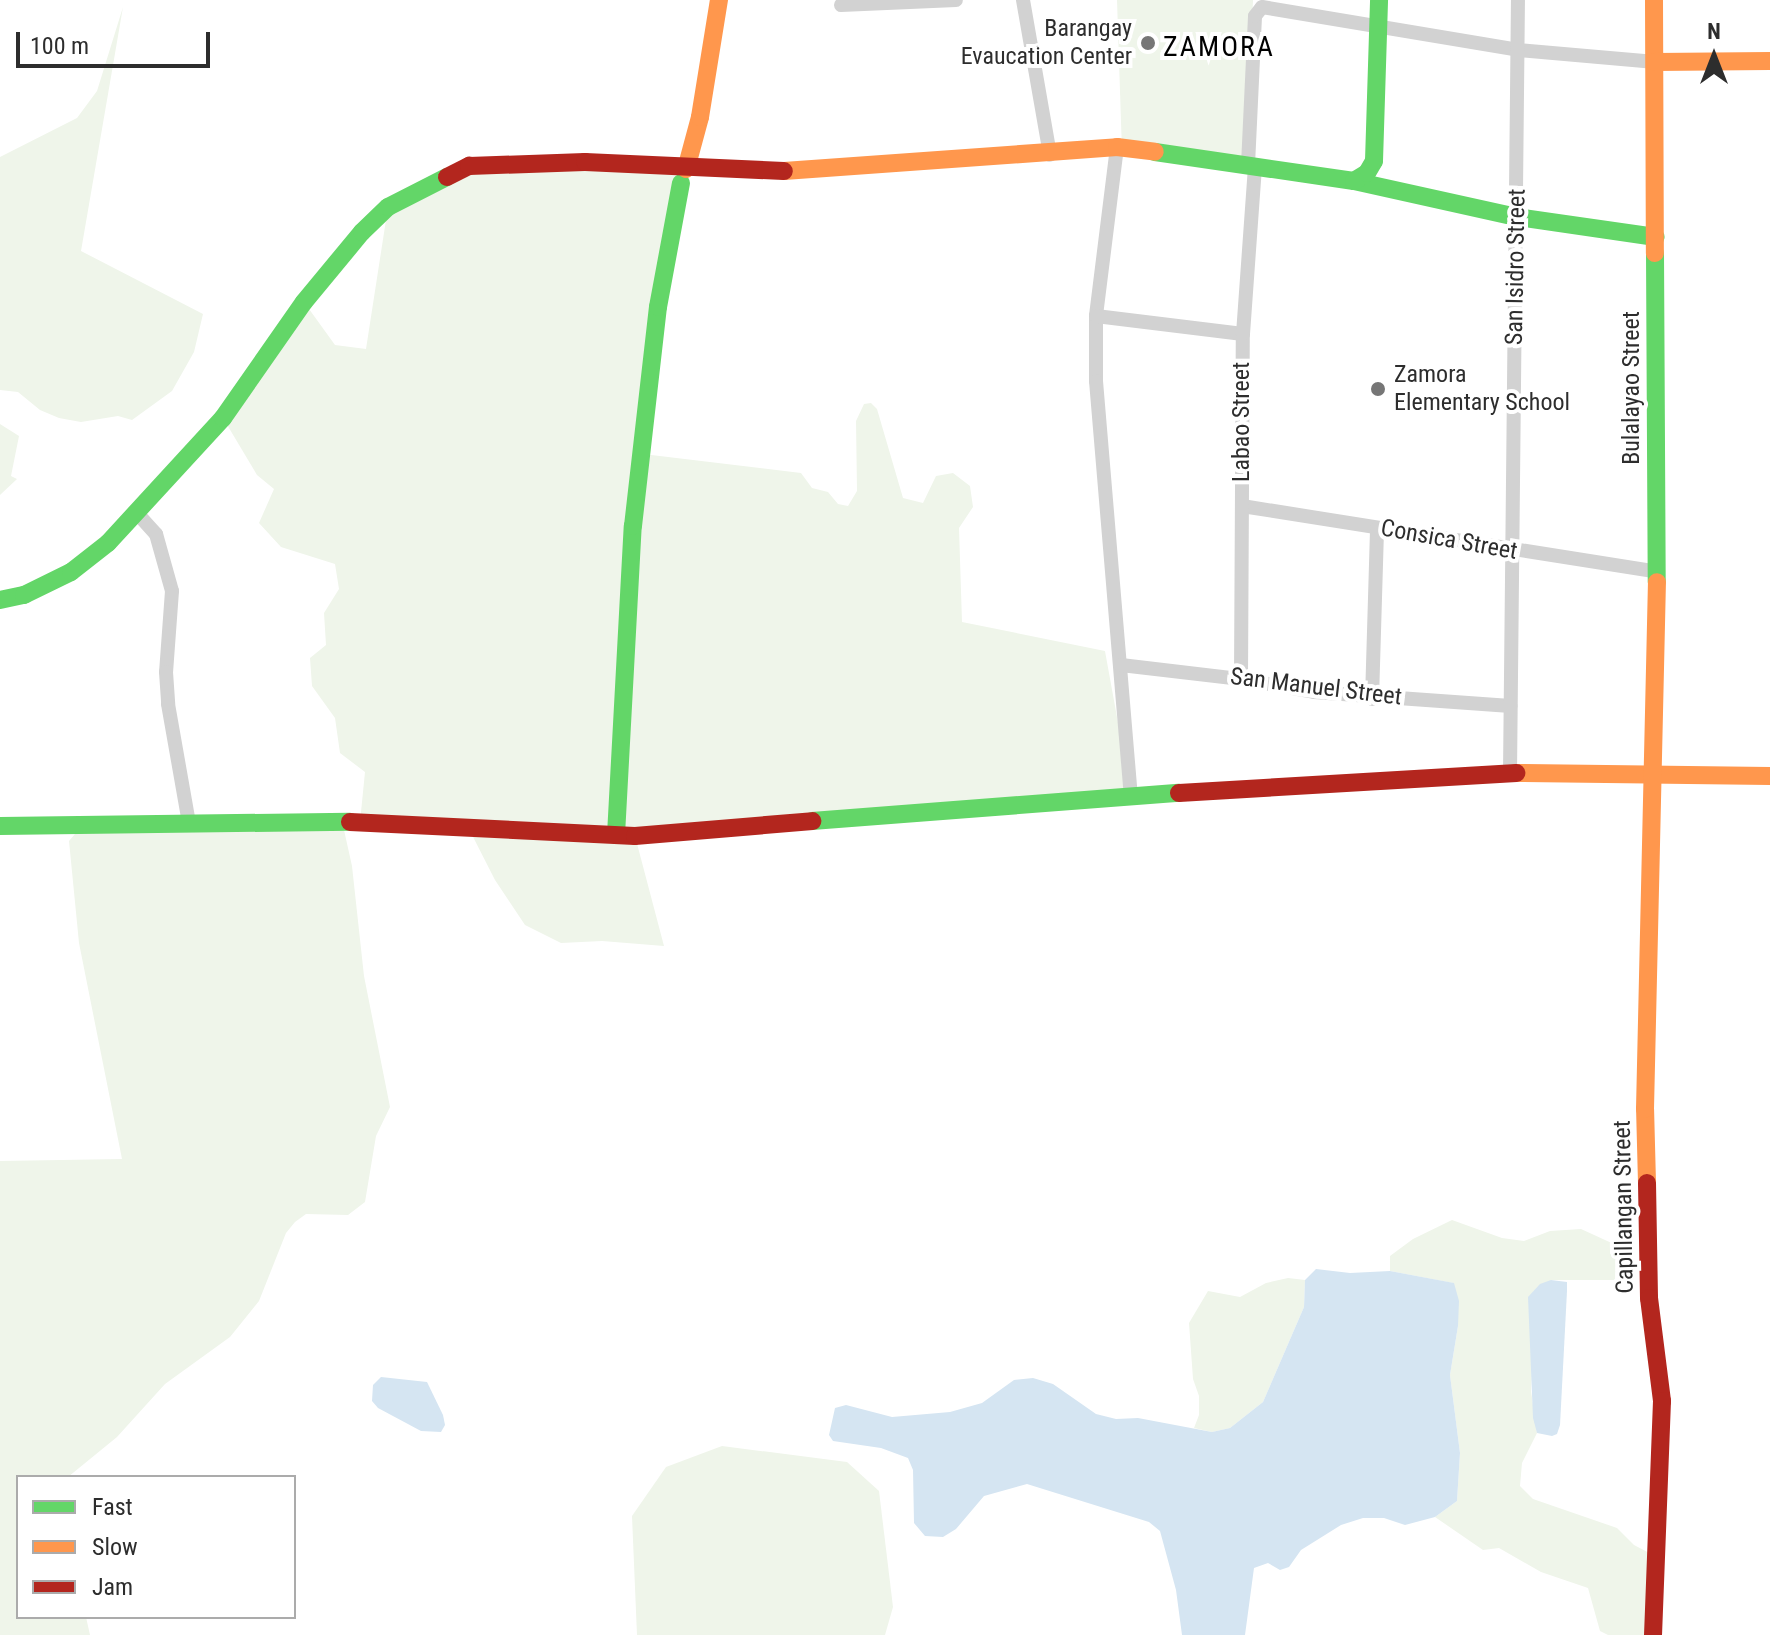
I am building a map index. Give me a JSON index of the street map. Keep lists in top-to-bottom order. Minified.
{"streets":{"street":["San Isidro Street","Bulalayao Street","Labao Street","Consica Street","San Manuel Street","Capillangan Street"]},"crossings":[["San Isidro Street","Consica Street"],["San Isidro Street","San Manuel Street"],["Bulalayao Street","Consica Street"],["Bulalayao Street","Capillangan Street"],["Labao Street","Consica Street"],["Labao Street","San Manuel Street"]],"districts":["ZAMORA"],"places":["Barangay Evaucation Center","Zamora Elementary School"],"legend":["Fast","Slow","Jam"],"scale_bar":"100 m","north":"top"}
